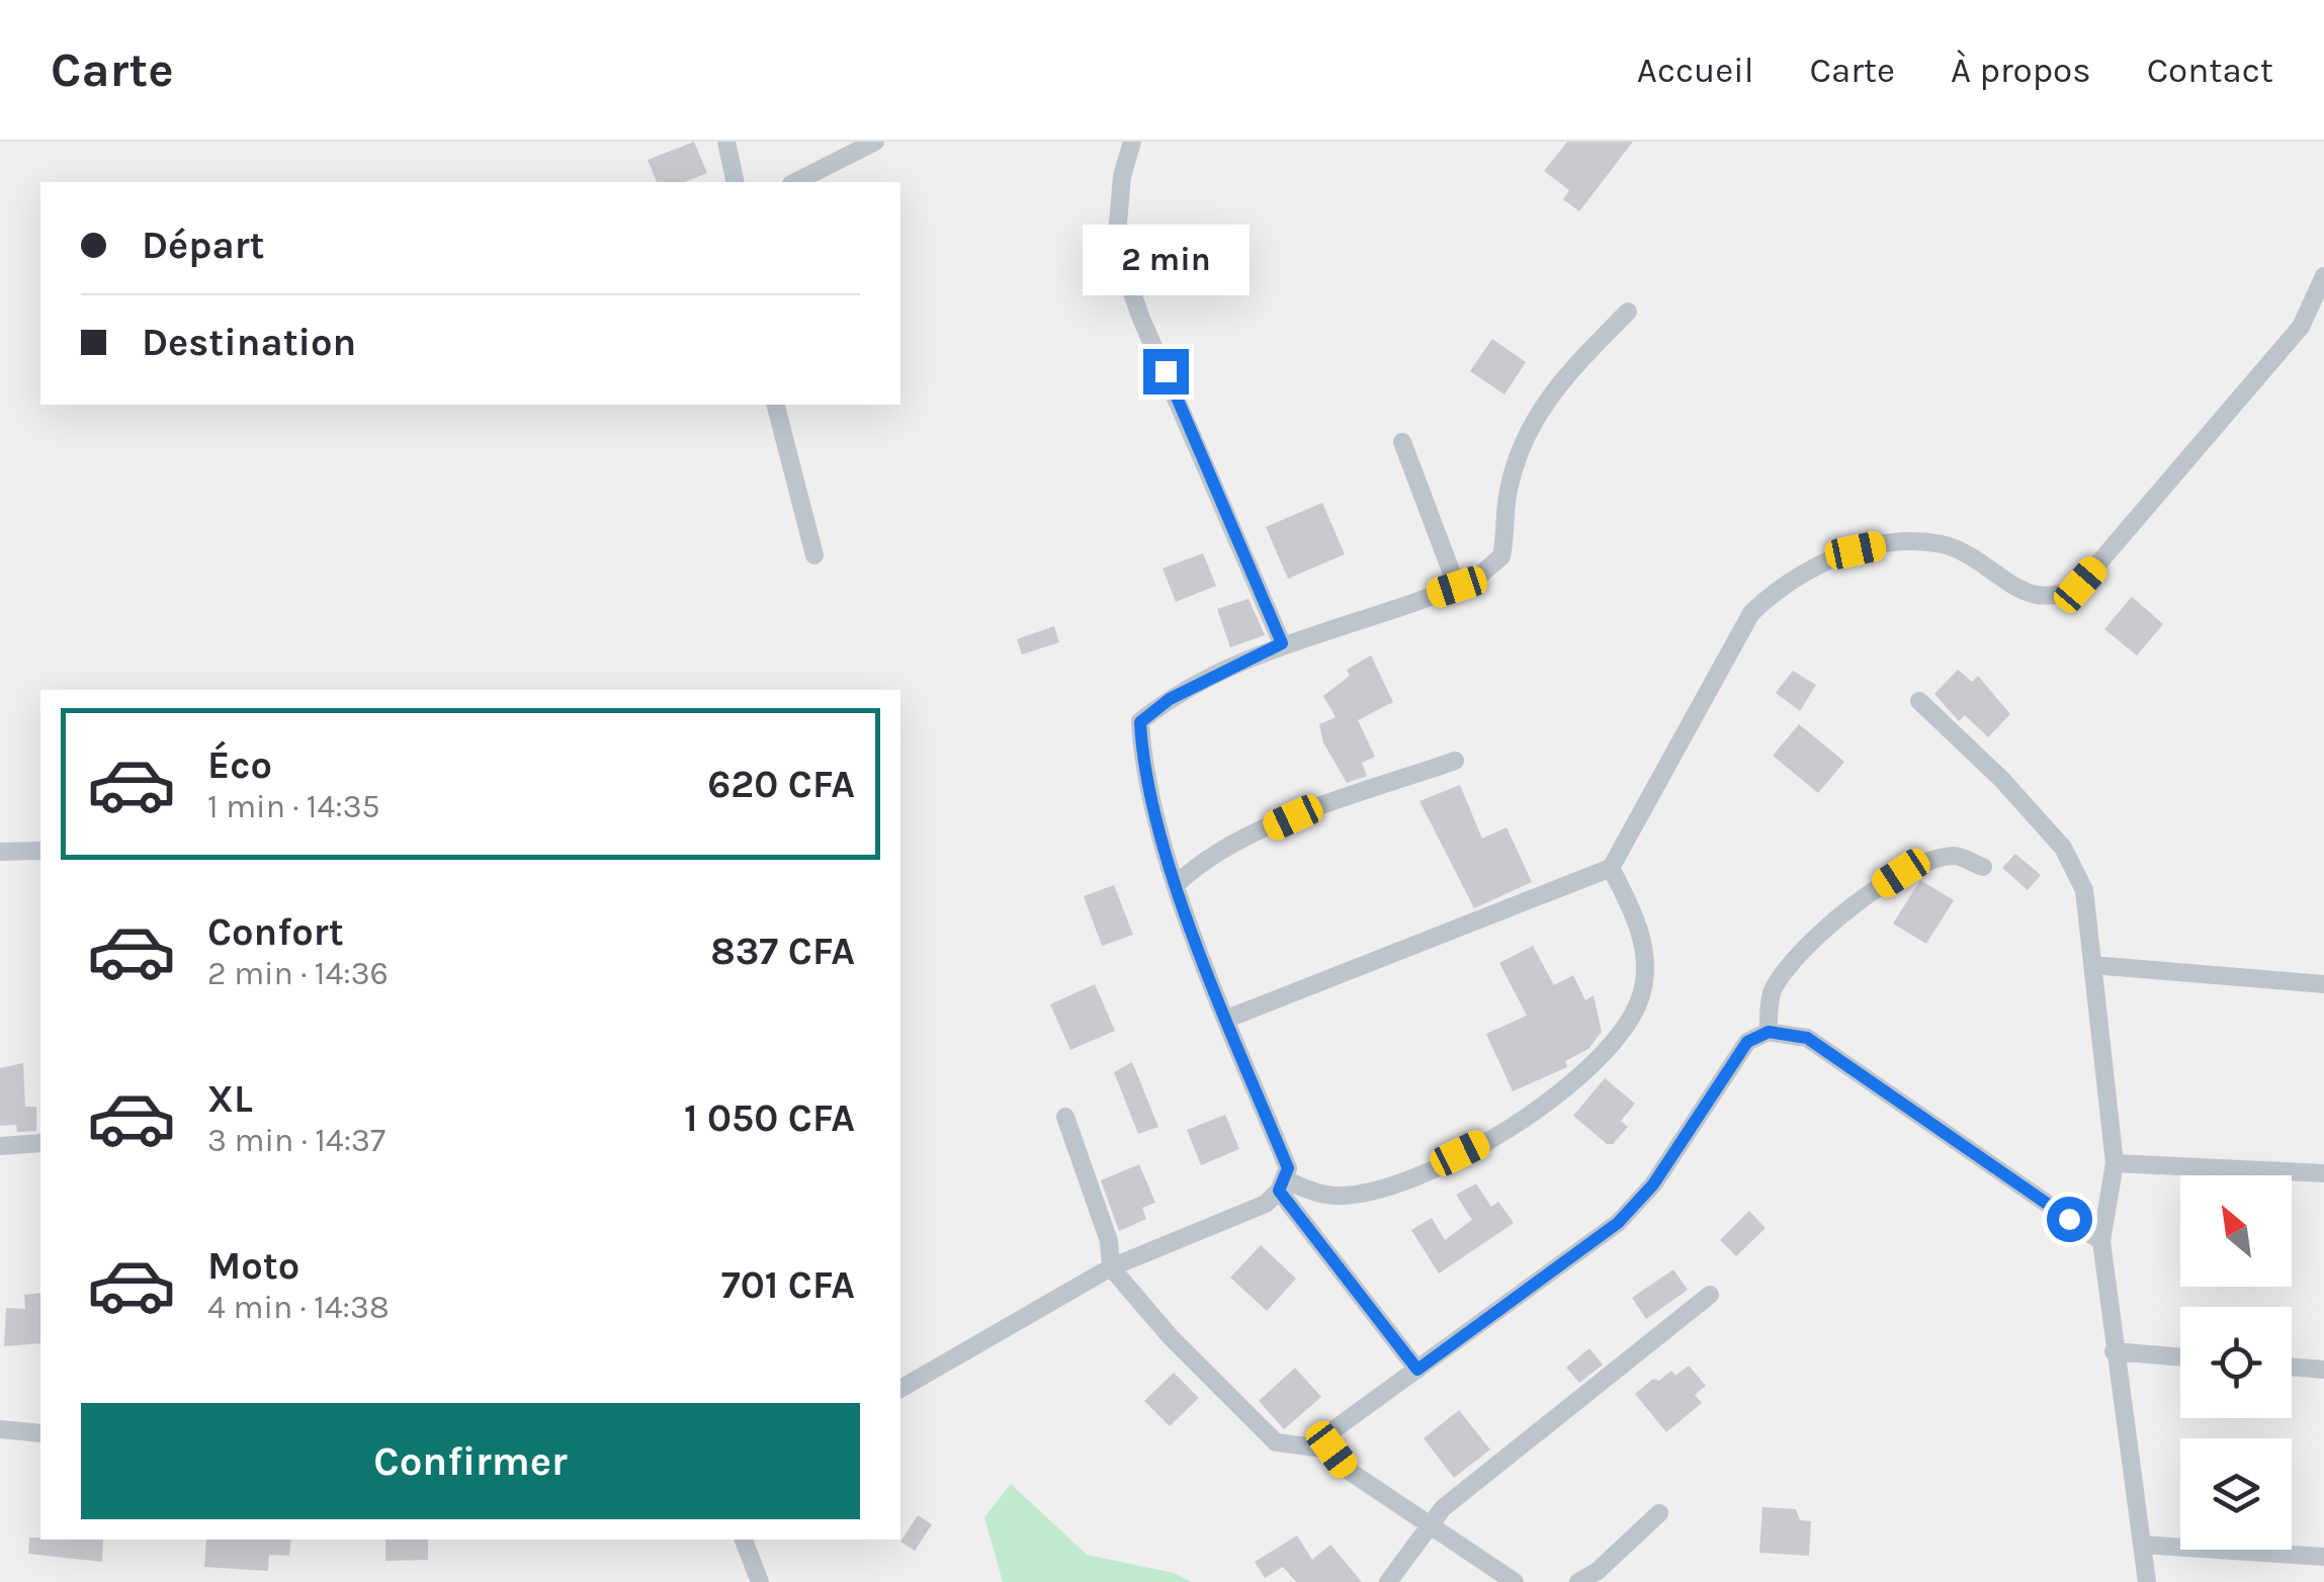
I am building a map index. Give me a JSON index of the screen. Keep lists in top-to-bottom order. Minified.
{"north":"top left","page":{"header":"Carte","nav":["Accueil","Carte","À propos","Contact"],"banner":["Départ","Destination"],"bubble":"2 min","list":[{"name":"Éco","note":"1 min · 14:35","value":"620 CFA"},{"name":"Confort","note":"2 min · 14:36","value":"837 CFA"},{"name":"XL","note":"3 min · 14:37","value":"1 050 CFA"},{"name":"Moto","note":"4 min · 14:38","value":"701 CFA"}],"buttons":"Confirmer"}}
